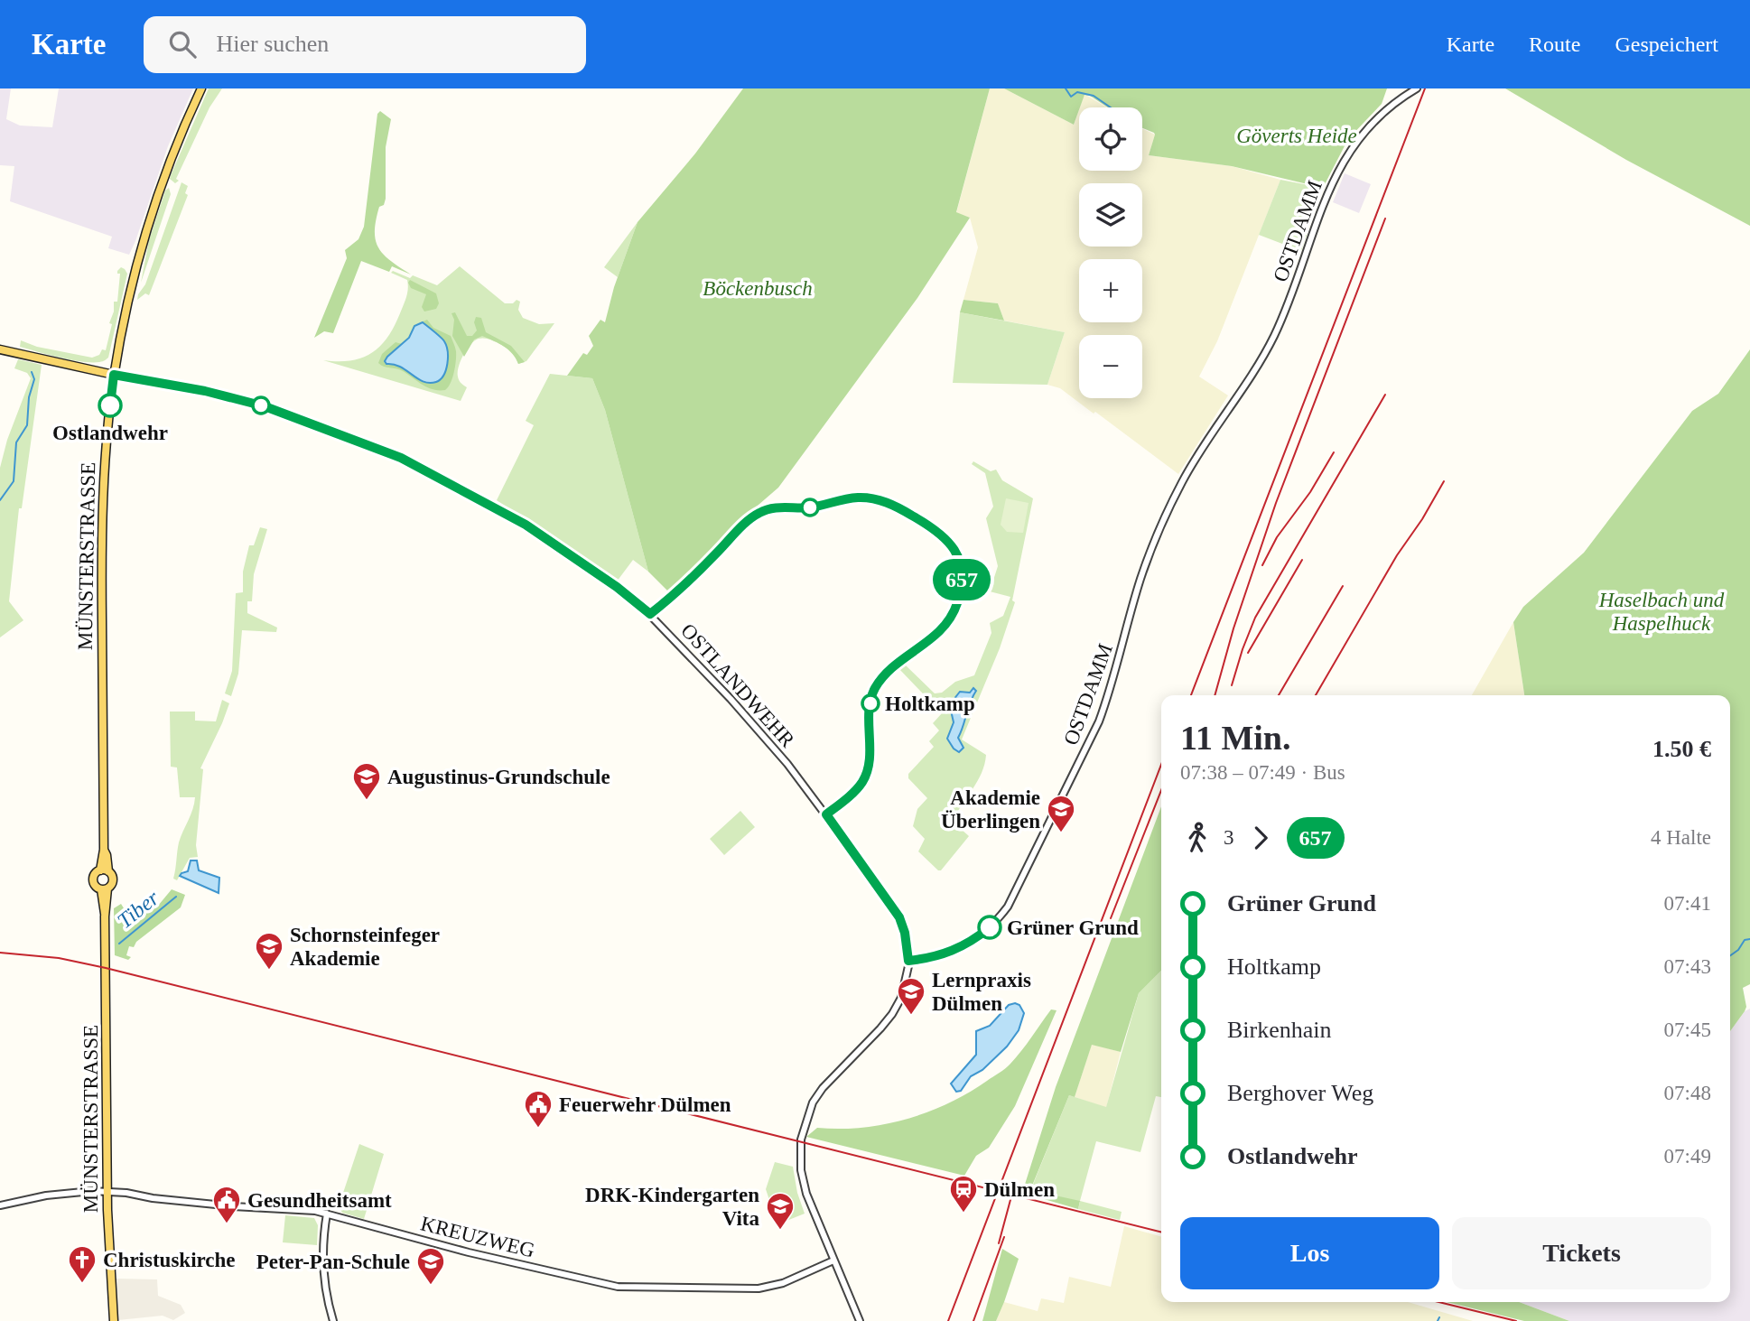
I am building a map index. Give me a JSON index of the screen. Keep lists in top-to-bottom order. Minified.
{"streets":{"main road":["MÜNSTERSTRASSE"],"street":["OSTDAMM","OSTLANDWEHR","KREUZWEG"]},"crossings":[["OSTDAMM","OSTLANDWEHR"],["MÜNSTERSTRASSE","OSTLANDWEHR"],["MÜNSTERSTRASSE","KREUZWEG"]],"water":["Tiber"],"parks":["Göverts Heide","Böckenbusch","Haselbach und Haspelhuck"],"places":{"other":["Ostlandwehr","Holtkamp","Grüner Grund"],"school or university":["Augustinus-Grundschule","Akademie Überlingen","Schornsteinfeger Akademie","Lernpraxis Dülmen","DRK-Kindergarten Vita","Peter-Pan-Schule"],"public building":["Feuerwehr Dülmen","Gesundheitsamt"],"station":["Dülmen"],"church":["Christuskirche"]},"lines":["bus line 657"],"page":{"header":"Karte","search":"Hier suchen","nav":["Karte","Route","Gespeichert"],"on_map":"657","map_buttons":["+","−"],"heading":["11 Min.","07:38 – 07:49 · Bus","1.50 €"],"legs":["3","657","4 Halte"],"list":[{"name":"Grüner Grund","value":"07:41"},{"name":"Holtkamp","value":"07:43"},{"name":"Birkenhain","value":"07:45"},{"name":"Berghover Weg","value":"07:48"},{"name":"Ostlandwehr","value":"07:49"}],"buttons":["Los","Tickets"]}}
